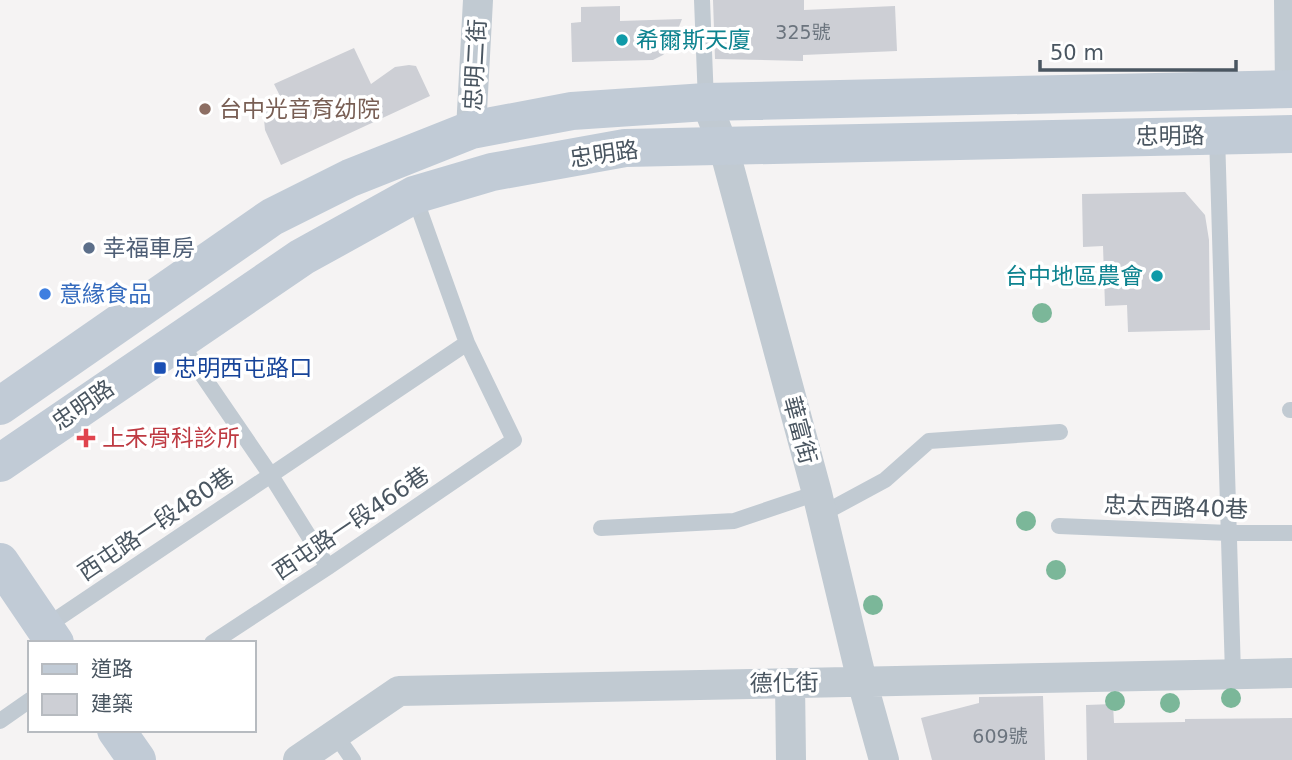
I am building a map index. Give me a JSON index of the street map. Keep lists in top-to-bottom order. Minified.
{"streets":{"main road":["忠明路"],"street":["忠明二街","華富街","德化街"],"lane":["忠太西路40巷","西屯路一段466巷","西屯路一段480巷"]},"crossings":[["忠明二街","忠明路"],["忠明路","華富街"],["華富街","德化街"],["西屯路一段466巷","西屯路一段480巷"]],"places":{"other":["希爾斯天廈","台中光音育幼院","幸福車房","台中地區農會","意緣食品"],"transit":["忠明西屯路口"],"health":["上禾骨科診所"]},"house_numbers":["325號","609號"],"legend":["道路","建築"],"scale_bar":"50 m"}
